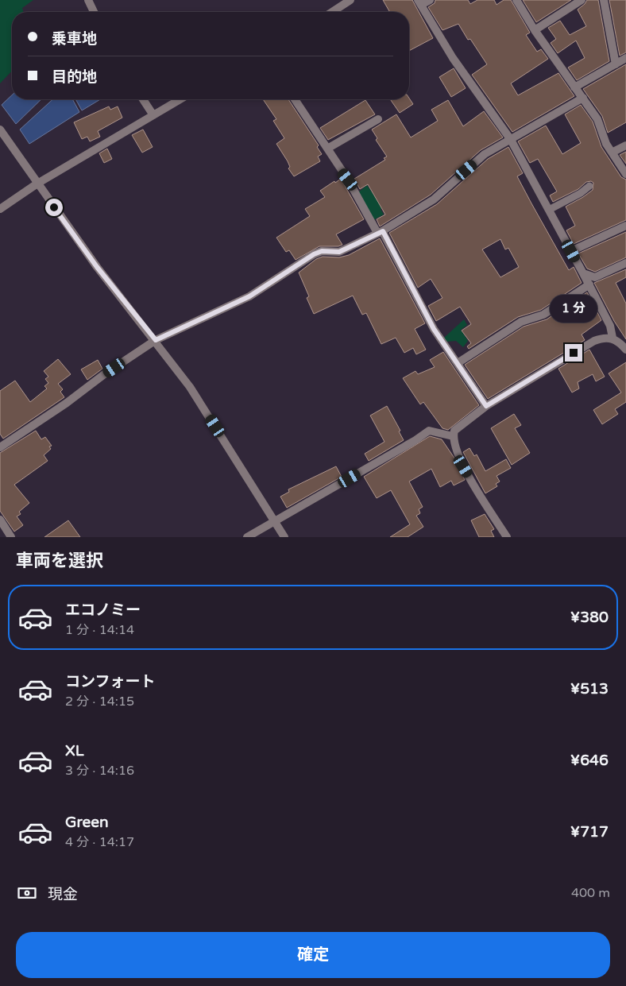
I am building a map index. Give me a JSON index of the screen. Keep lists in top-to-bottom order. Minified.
{"page":{"banner":["乗車地","目的地"],"bubble":"1 分","heading":"車両を選択","list":[{"name":"エコノミー","note":"1 分 · 14:14","value":"¥380"},{"name":"コンフォート","note":"2 分 · 14:15","value":"¥513"},{"name":"XL","note":"3 分 · 14:16","value":"¥646"},{"name":"Green","note":"4 分 · 14:17","value":"¥717"}],"pay":["現金","400 m"],"buttons":"確定"}}
